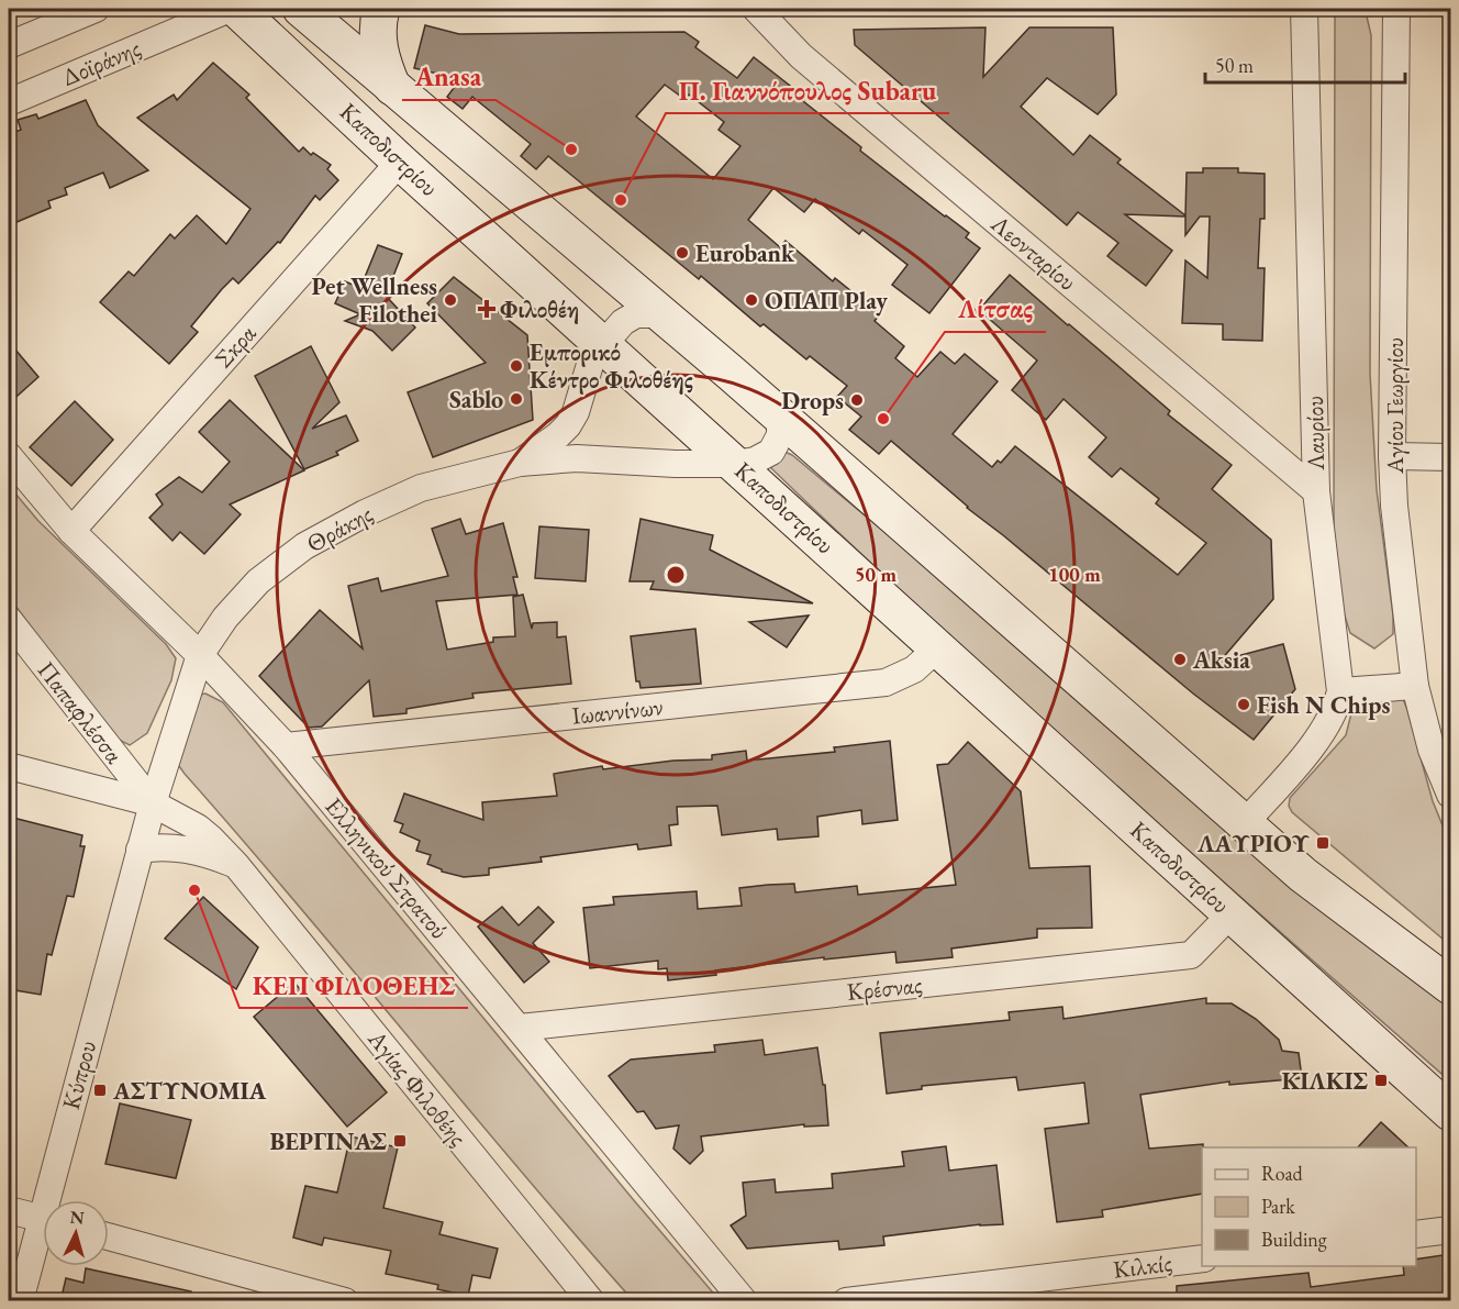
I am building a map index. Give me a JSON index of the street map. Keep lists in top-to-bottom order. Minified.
{"streets":{"main road":["Καποδιστρίου"],"street":["Δοϊράνης","Λεονταρίου","Σκρα","Αγίου Γεωργίου","Λαυρίου","Θράκης","Ιωαννίνων","Παπαφλέσσα","Ελληνικού Στρατού","Κρέσνας","Κύπρου","Αγίας Φιλοθέης","Κιλκίς"]},"crossings":[["Καποδιστρίου","Σκρα"],["Καποδιστρίου","Λαυρίου"],["Καποδιστρίου","Θράκης"],["Καποδιστρίου","Ιωαννίνων"],["Καποδιστρίου","Κρέσνας"],["Λεονταρίου","Λαυρίου"],["Σκρα","Ελληνικού Στρατού"],["Θράκης","Ελληνικού Στρατού"],["Θράκης","Κύπρου"],["Ιωαννίνων","Ελληνικού Στρατού"],["Παπαφλέσσα","Κύπρου"],["Παπαφλέσσα","Αγίας Φιλοθέης"],["Ελληνικού Στρατού","Κρέσνας"],["Ελληνικού Στρατού","Κύπρου"],["Κύπρου","Αγίας Φιλοθέης"]],"places":{"other":["Anasa","Π. Γιαννόπουλος Subaru","Eurobank","Pet Wellness Filothei","ΟΠΑΠ Play","Εμπορικό Κέντρο Φιλοθέης","Sablo","Drops","Λίτσας","Aksia","Fish N Chips","ΚΕΠ ΦΙΛΟΘΕΗΣ"],"health":["Φιλοθέη"],"transit":["ΛΑΥΡΙΟΥ","ΚΙΛΚΙΣ","ΑΣΤΥΝΟΜΙΑ","ΒΕΡΓΙΝΑΣ"]},"legend":["Road","Park","Building"],"scale_bar":"50 m","north":"top","rings":["50 m","100 m"]}
